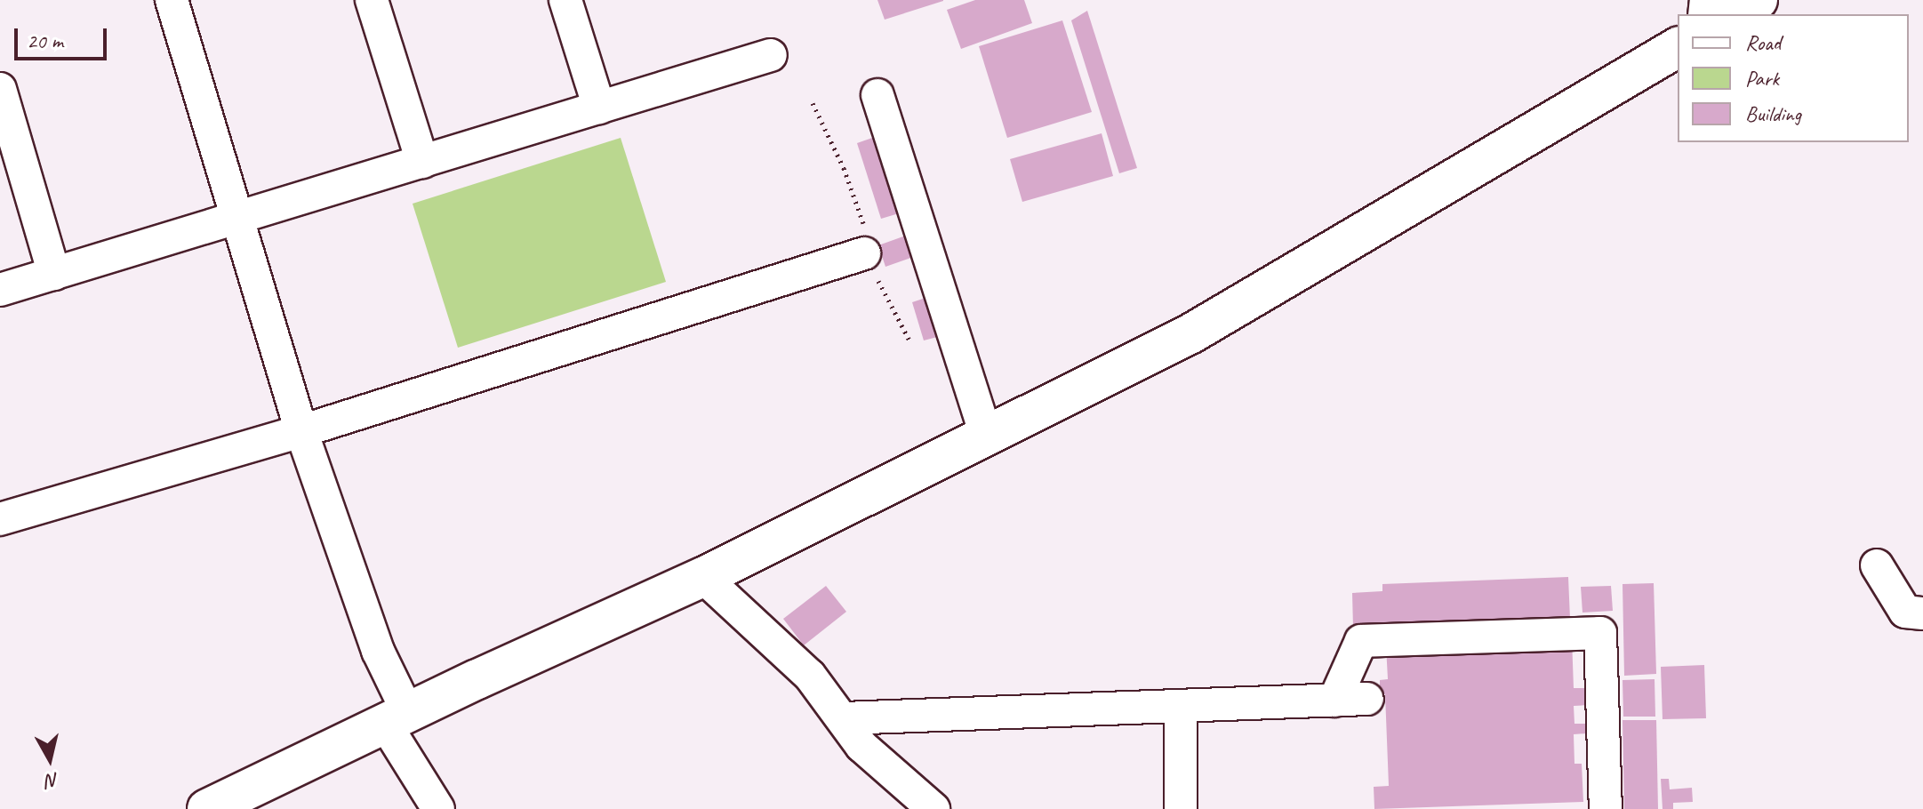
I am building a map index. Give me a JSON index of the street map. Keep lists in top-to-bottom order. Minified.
{"legend":["Road","Park","Building"],"scale_bar":"20 m","north":"bottom"}
